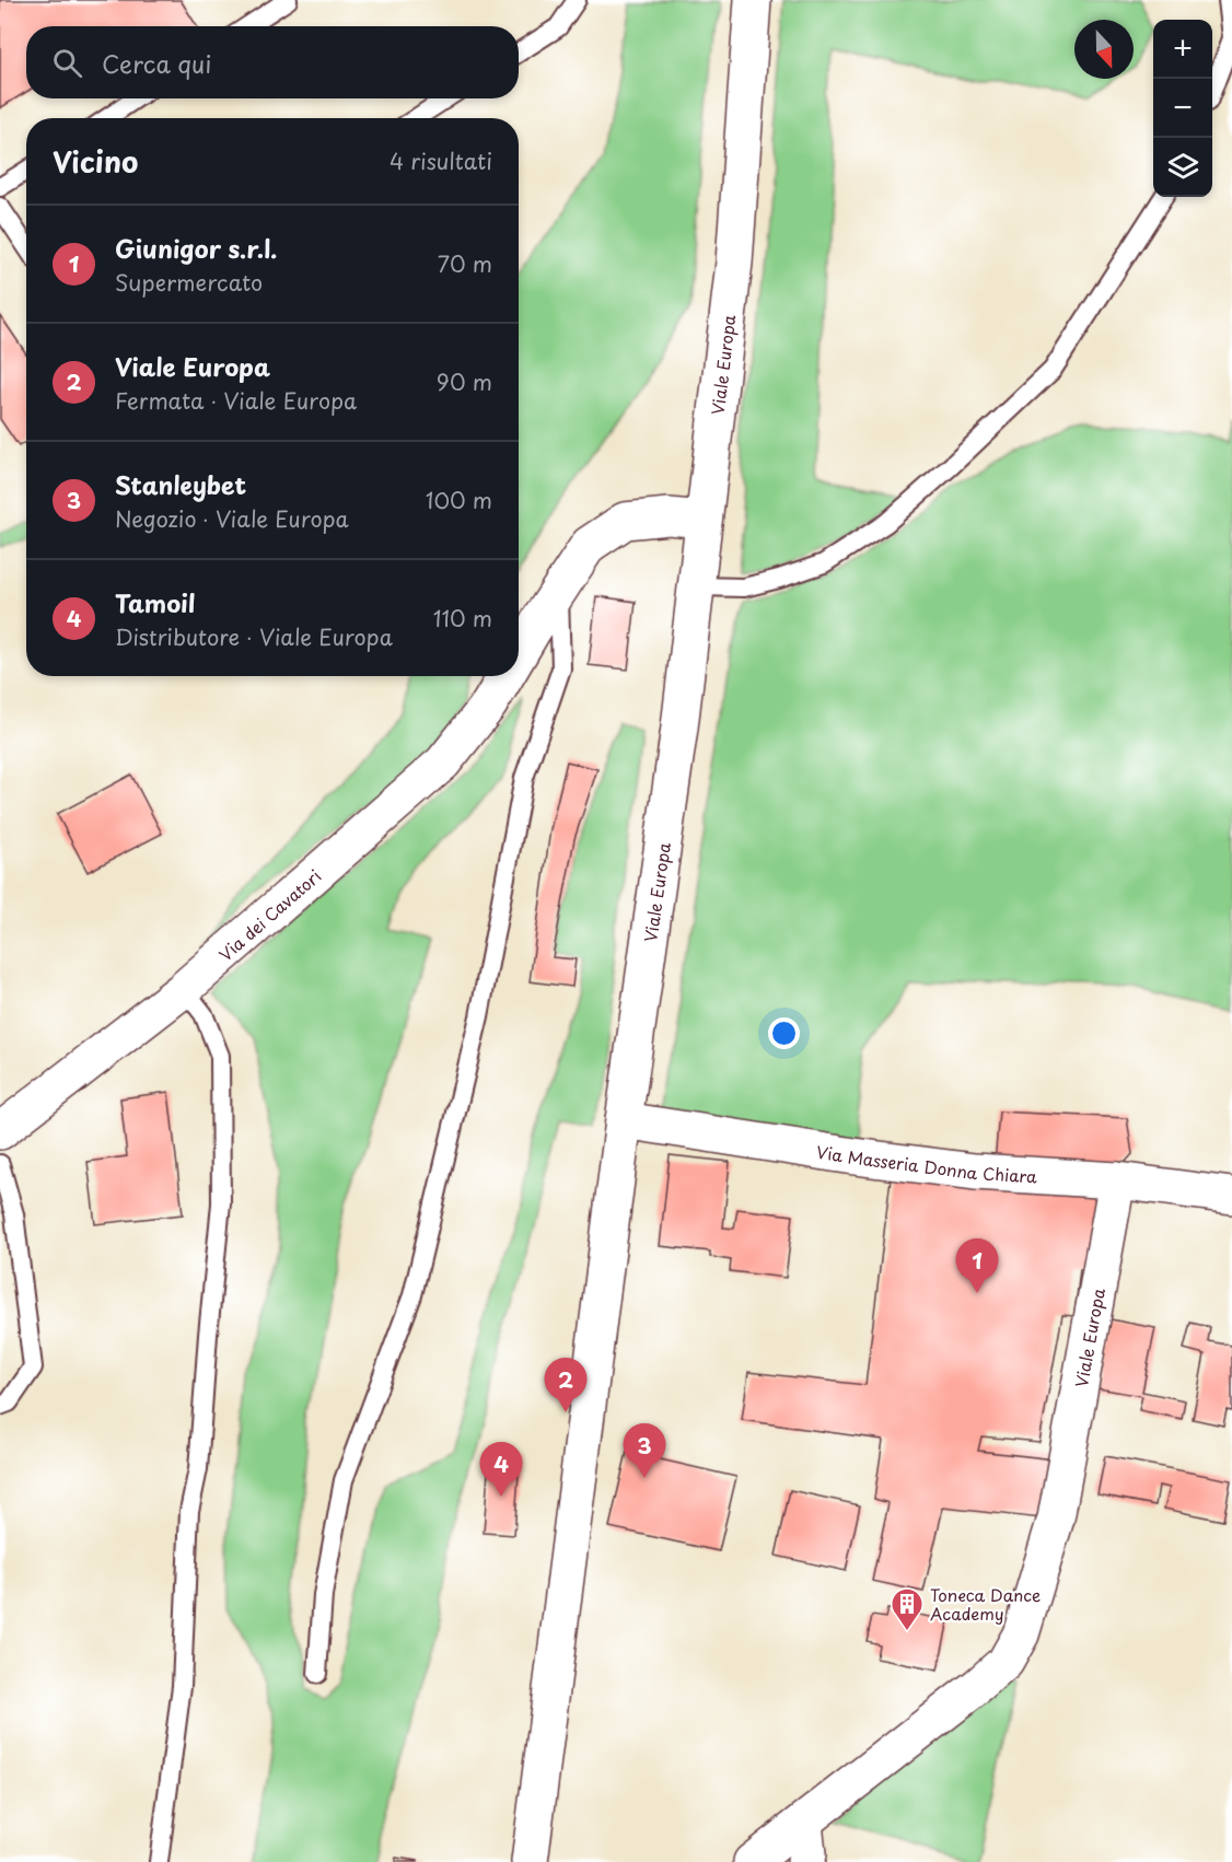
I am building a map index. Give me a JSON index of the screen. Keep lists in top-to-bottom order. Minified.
{"streets":{"street":["Viale Europa","Via dei Cavatori","Via Masseria Donna Chiara"]},"crossings":[["Viale Europa","Via dei Cavatori"],["Viale Europa","Via Masseria Donna Chiara"]],"places":{"building":["Toneca Dance Academy"]},"north":"bottom","page":{"map_buttons":["+","−"],"search":"Cerca qui","heading":["Vicino","4 risultati"],"list":[{"mark":"1","name":"Giunigor s.r.l.","note":"Supermercato","value":"70 m"},{"mark":"2","name":"Viale Europa","note":"Fermata · Viale Europa","value":"90 m"},{"mark":"3","name":"Stanleybet","note":"Negozio · Viale Europa","value":"100 m"},{"mark":"4","name":"Tamoil","note":"Distributore · Viale Europa","value":"110 m"}],"pins":["1","2","3","4"]}}
